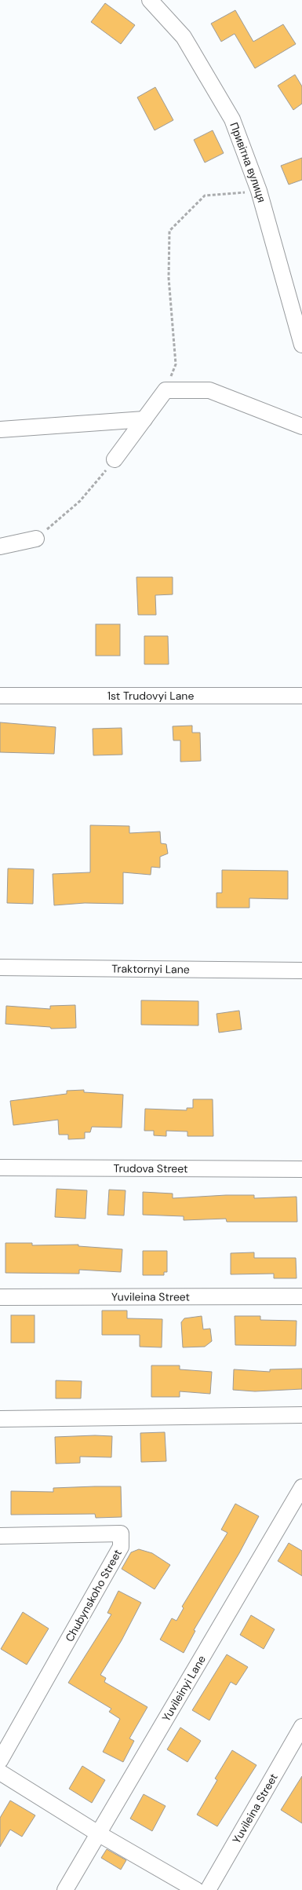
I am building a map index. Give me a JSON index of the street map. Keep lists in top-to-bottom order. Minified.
{"streets":{"street":["Привітна вулиця","1st Trudovyi Lane","Traktornyi Lane","Trudova Street","Yuvileina Street","Chubynskoho Street","Yuvileinyi Lane"]}}
